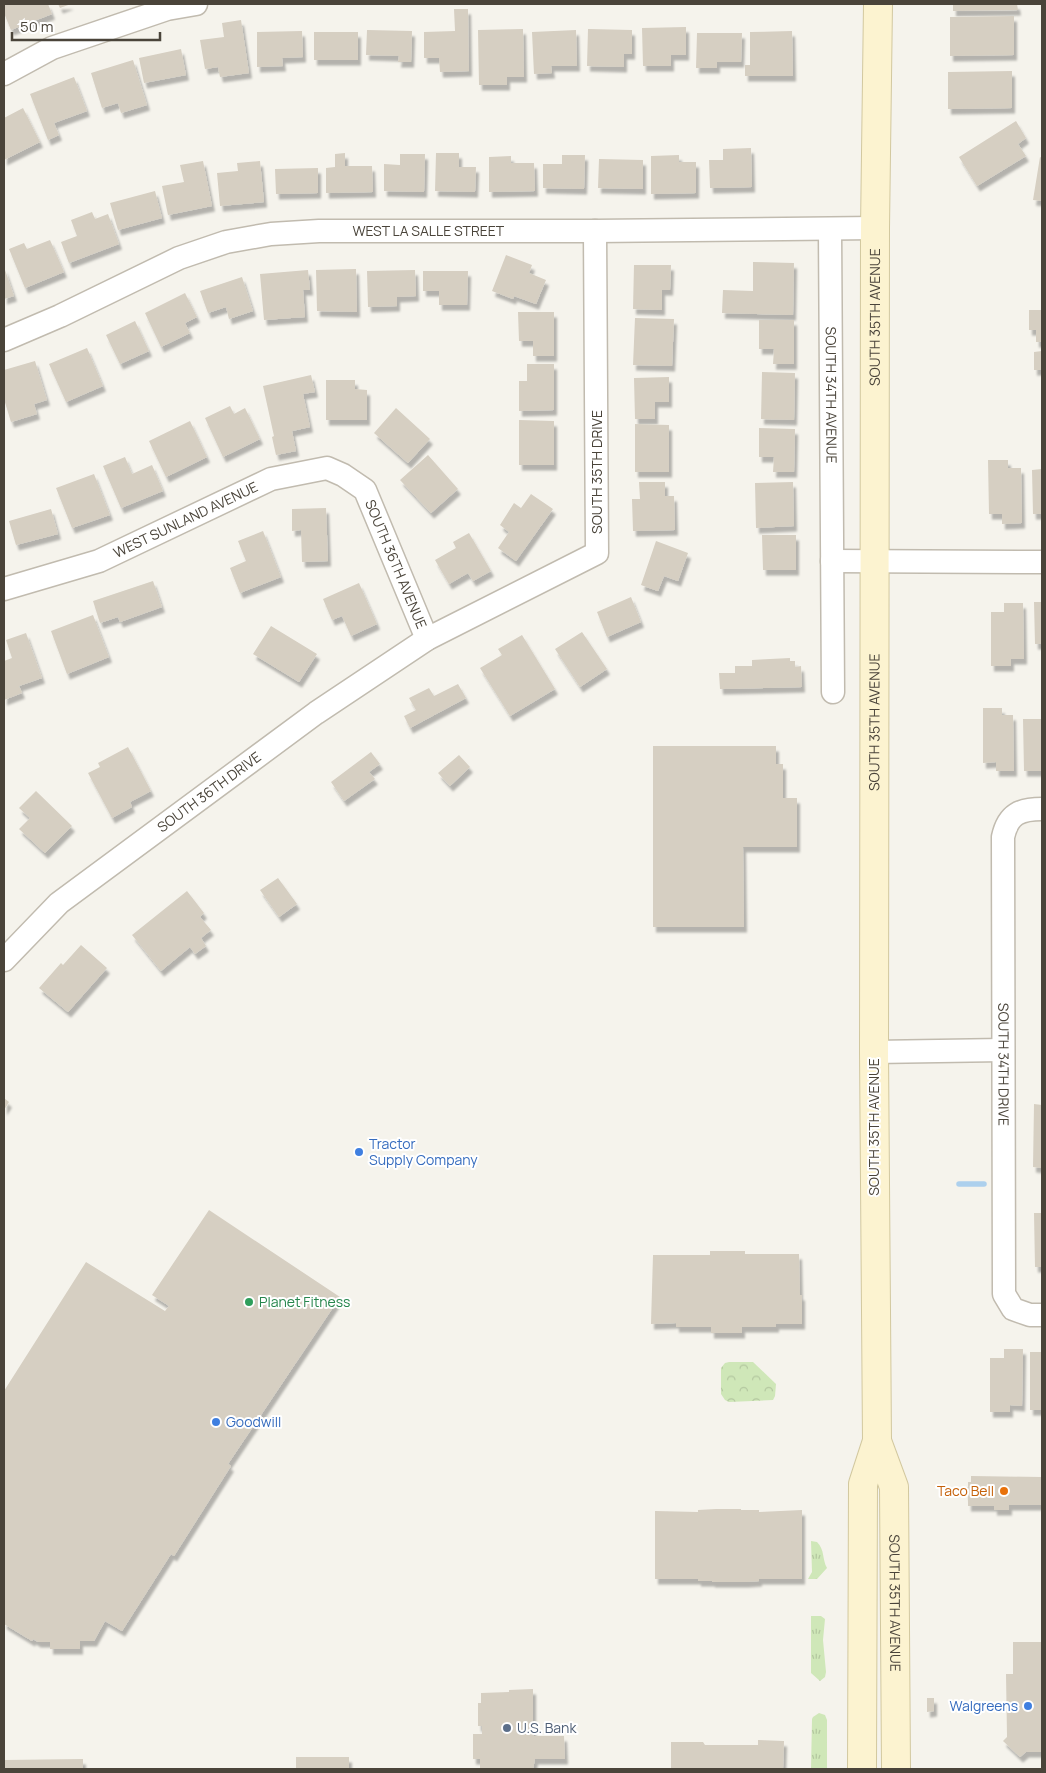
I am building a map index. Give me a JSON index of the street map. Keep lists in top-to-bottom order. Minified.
{"streets":{"main road":["SOUTH 35TH AVENUE"],"street":["WEST LA SALLE STREET","SOUTH 34TH AVENUE","SOUTH 35TH DRIVE","WEST SUNLAND AVENUE","SOUTH 36TH AVENUE","SOUTH 36TH DRIVE","SOUTH 34TH DRIVE"]},"crossings":[["WEST LA SALLE STREET","SOUTH 35TH AVENUE"],["WEST LA SALLE STREET","SOUTH 34TH AVENUE"],["WEST LA SALLE STREET","SOUTH 35TH DRIVE"],["SOUTH 35TH DRIVE","SOUTH 36TH AVENUE"],["SOUTH 35TH DRIVE","SOUTH 36TH DRIVE"],["WEST SUNLAND AVENUE","SOUTH 36TH AVENUE"],["SOUTH 36TH AVENUE","SOUTH 36TH DRIVE"]],"places":["Tractor Supply Company","Planet Fitness","Goodwill","Taco Bell","Walgreens","U.S. Bank"],"scale_bar":"50 m"}
